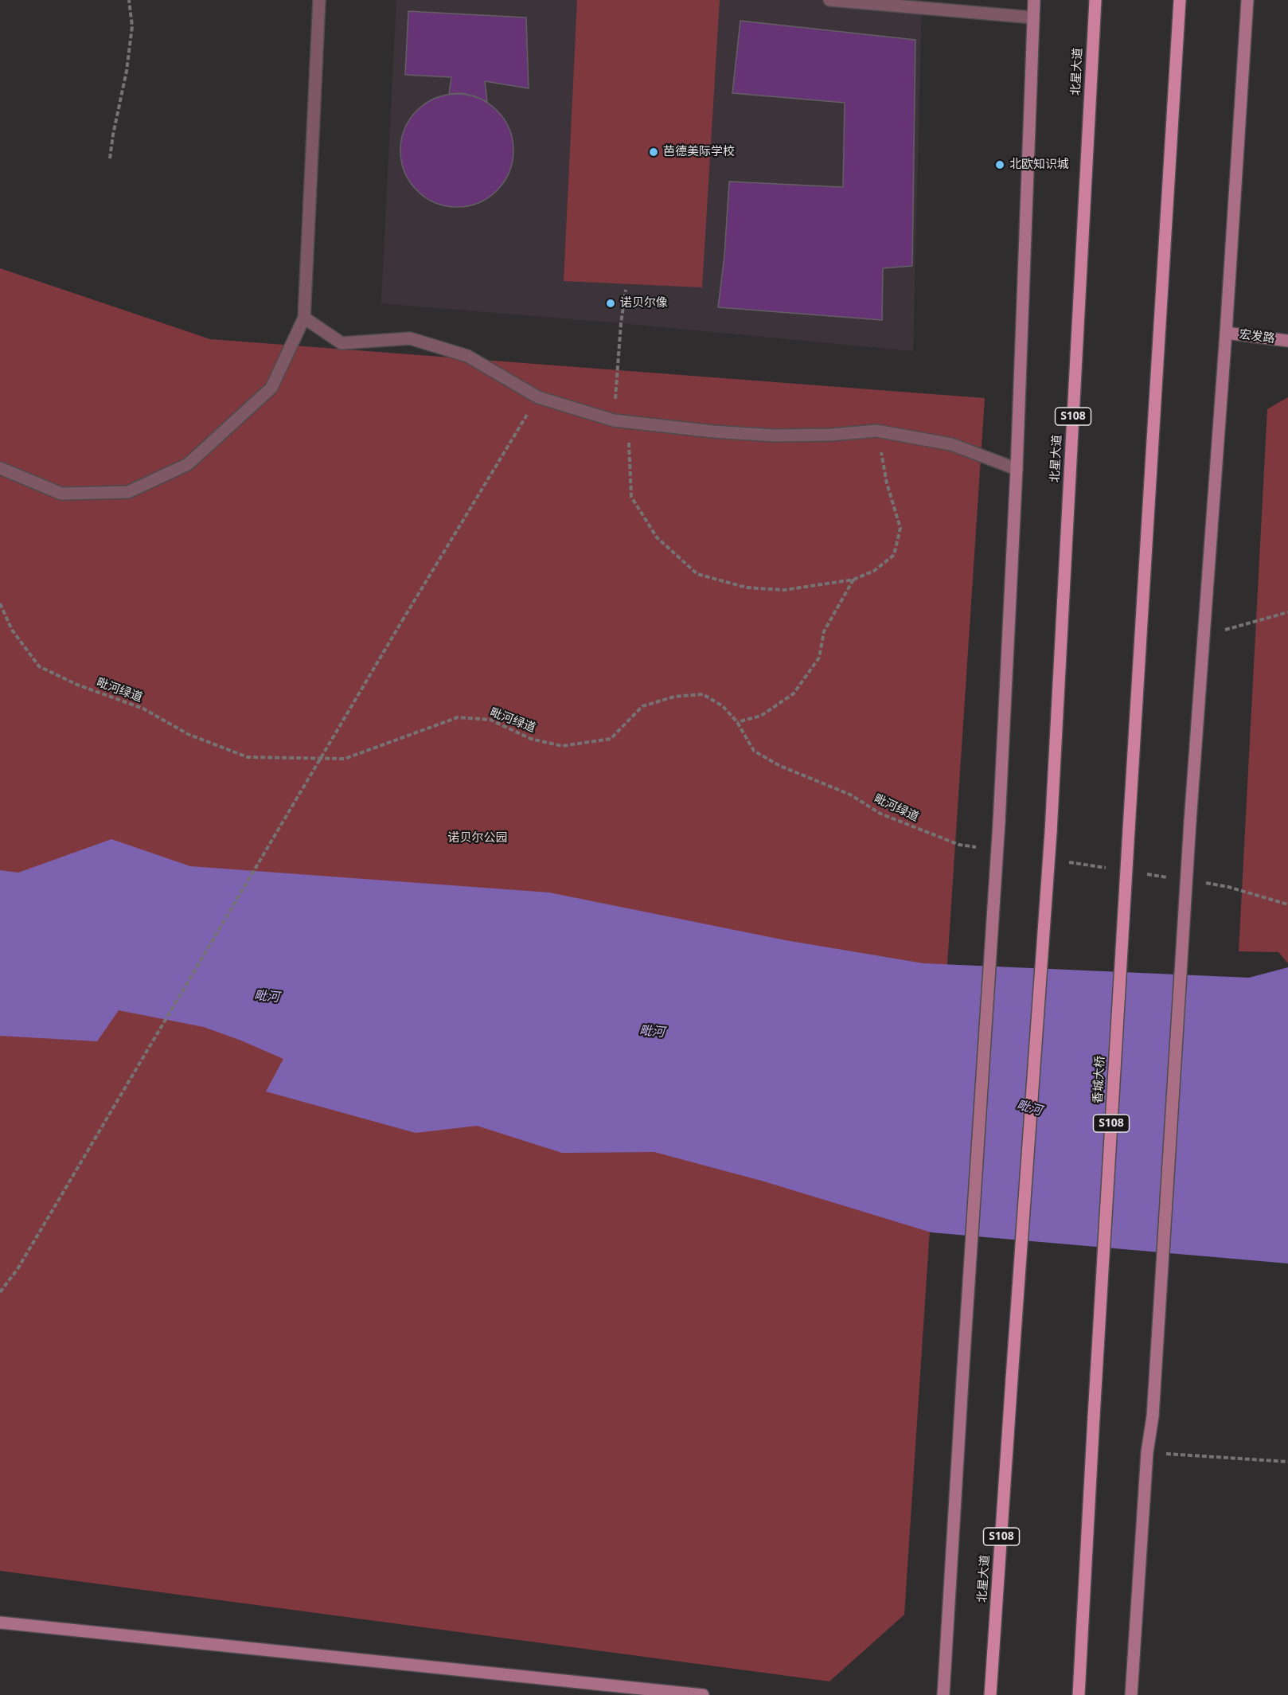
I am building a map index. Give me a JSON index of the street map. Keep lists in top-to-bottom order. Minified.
{"streets":{"main road":["北星大道","S108","香城大桥"],"street":["宏发路"],"path":["毗河绿道"]},"water":["毗河"],"parks":["诺贝尔公园"],"places":["芭德美际学校","北欧知识城","诺贝尔像"]}
